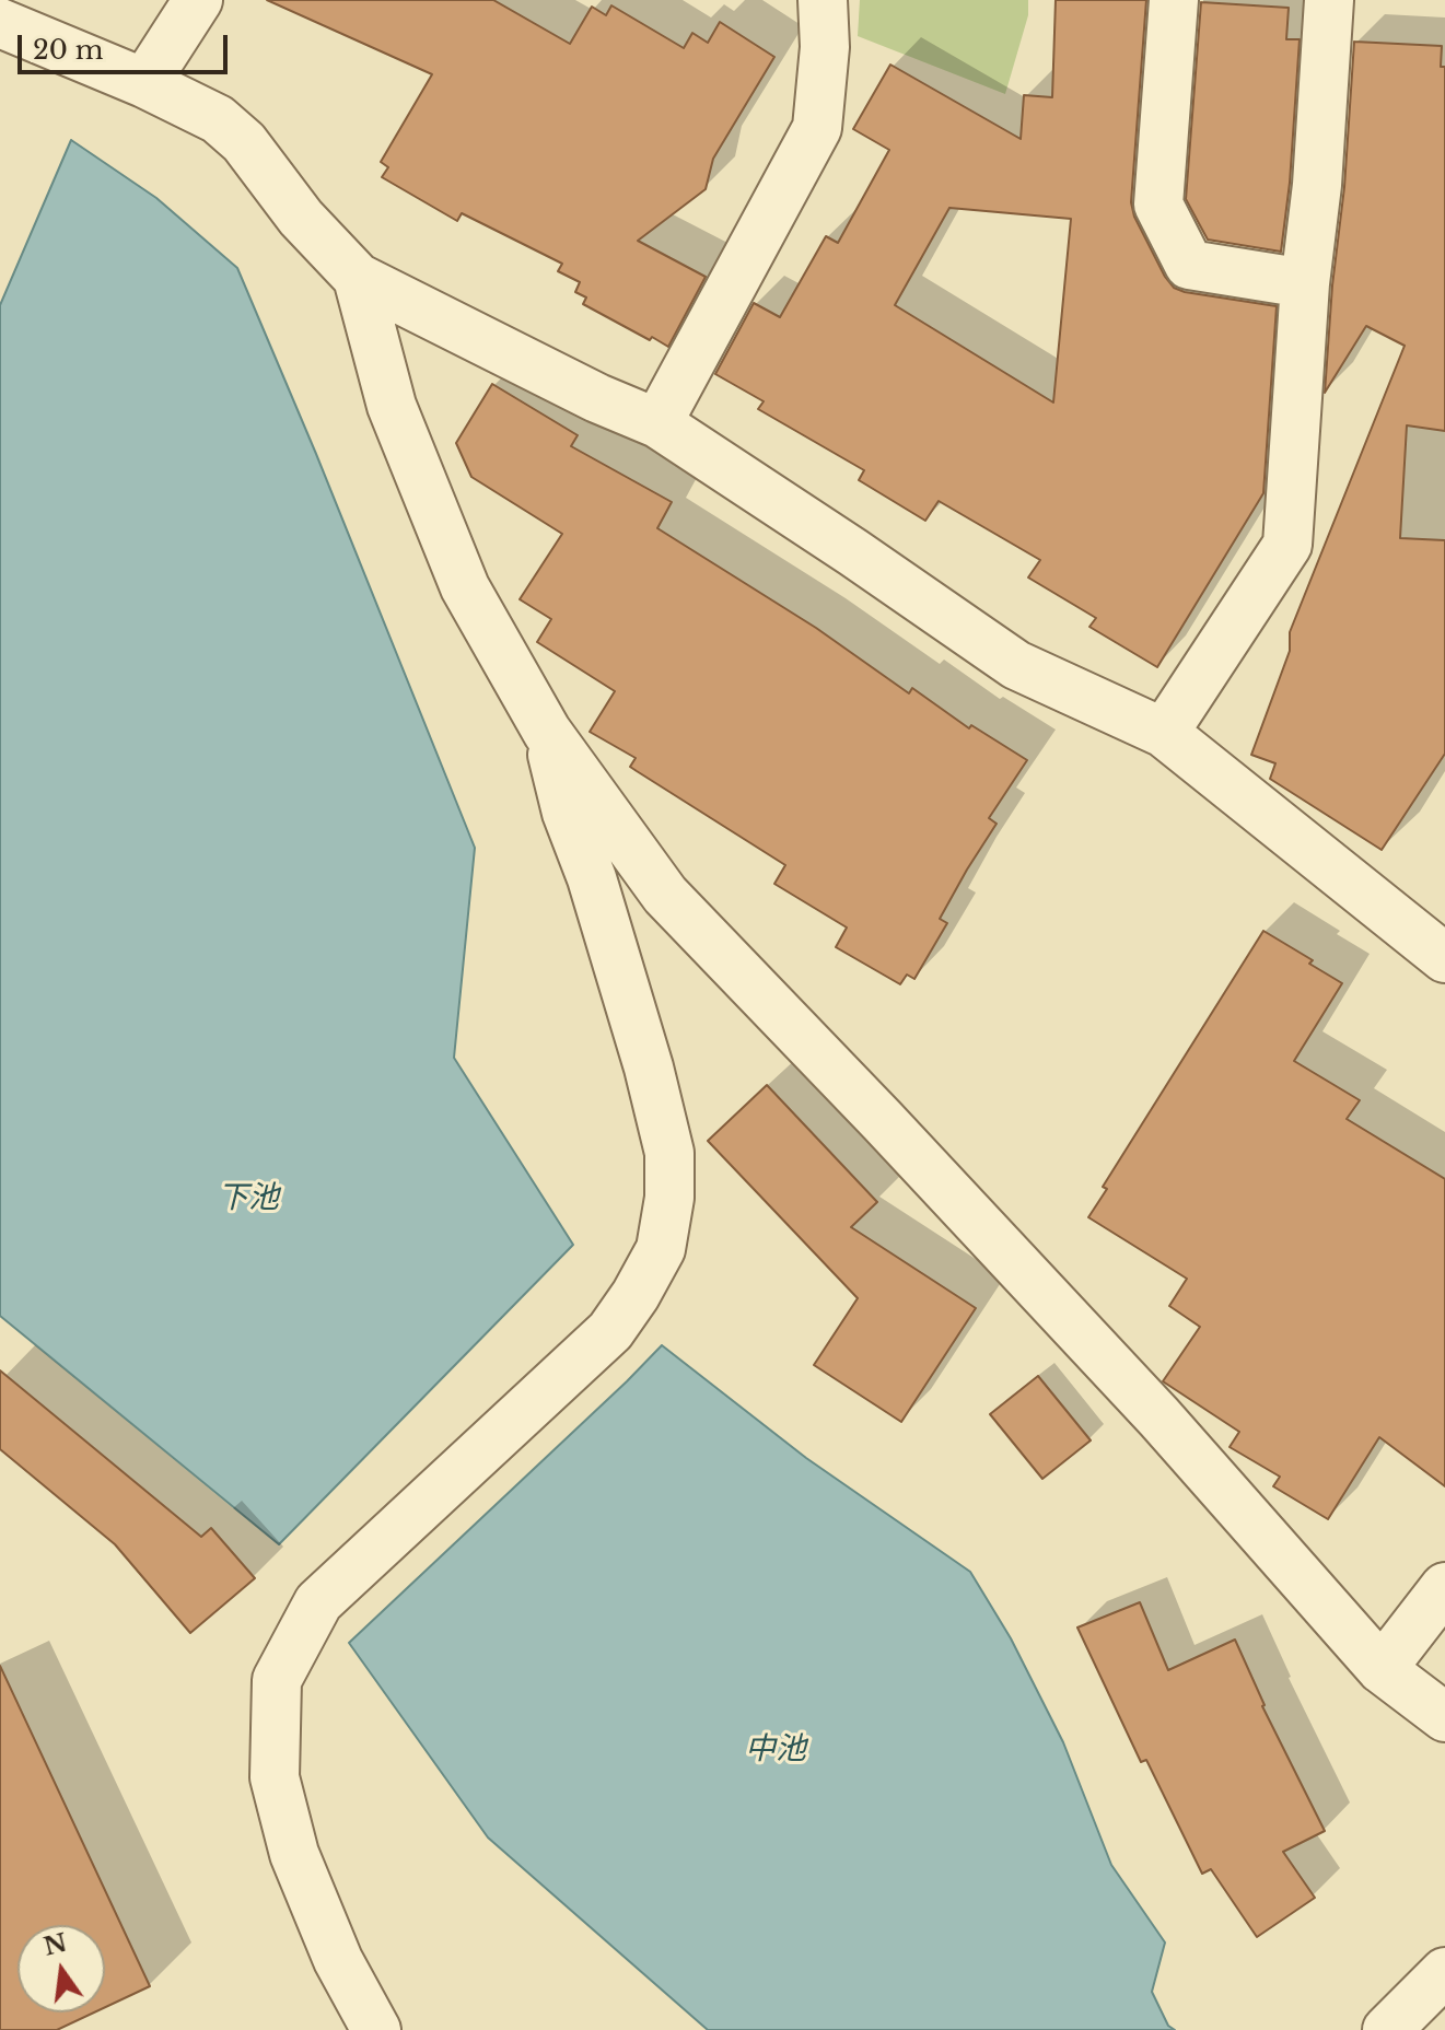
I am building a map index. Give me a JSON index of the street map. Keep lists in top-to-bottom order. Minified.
{"water":["下池","中池"],"scale_bar":"20 m","north":"top"}
